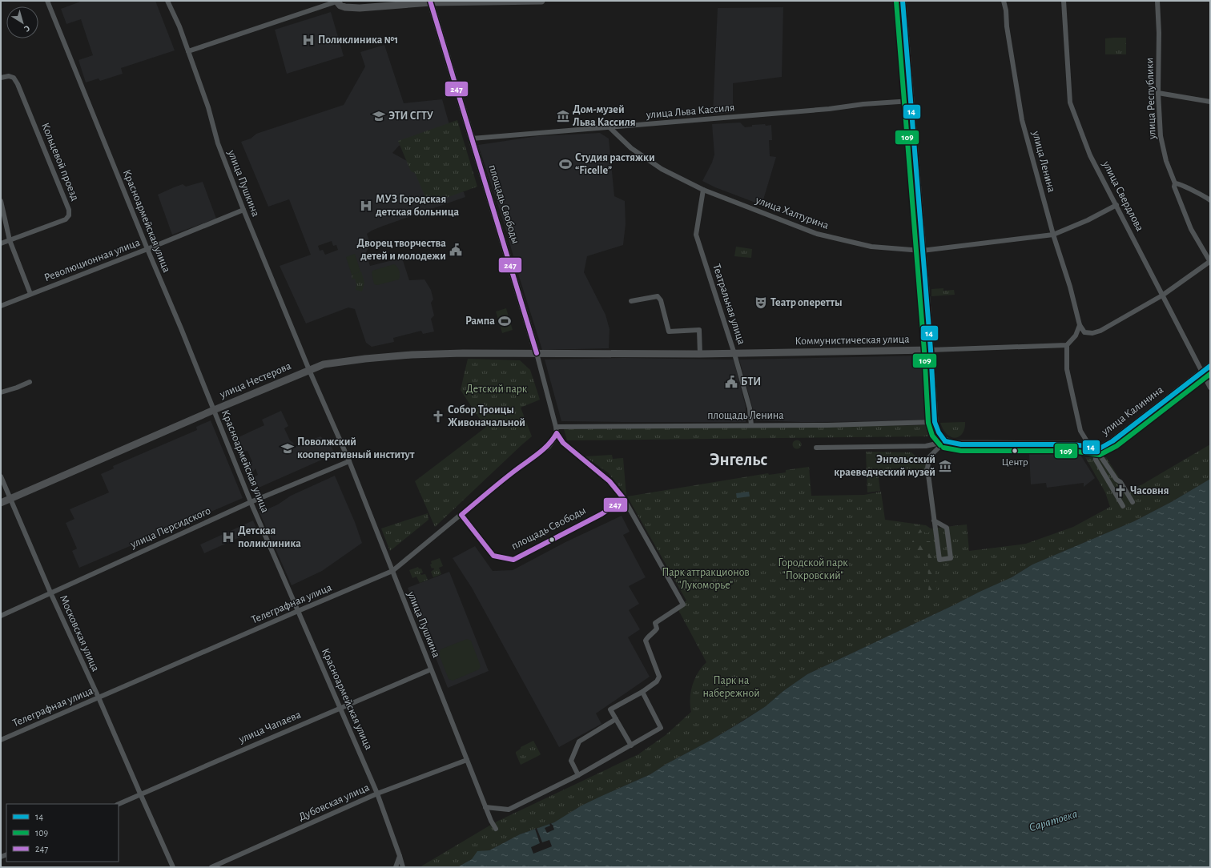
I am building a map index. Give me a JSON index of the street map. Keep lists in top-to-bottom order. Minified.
{"streets":{"main road":["площадь Свободы","Коммунистическая улица","улица Нестерова","улица Калинина"],"street":["улица Республики","улица Льва Кассиля","Кольцевой проезд","улица Ленина","улица Пушкина","улица Свердлова","улица Халтурина","Красноармейская улица","Революционная улица","Театральная улица","площадь Ленина","улица Персидского","Телеграфная улица","Московская улица","улица Чапаева","Дубовская улица"]},"crossings":[["улица Льва Кассиля","площадь Свободы"],["улица Льва Кассиля","улица Халтурина"],["улица Ленина","улица Халтурина"],["улица Пушкина","Революционная улица"],["улица Пушкина","улица Нестерова"],["улица Пушкина","улица Персидского"],["улица Пушкина","Телеграфная улица"],["улица Пушкина","улица Чапаева"],["улица Пушкина","Дубовская улица"],["улица Свердлова","улица Халтурина"],["улица Свердлова","улица Калинина"],["площадь Свободы","Коммунистическая улица"],["площадь Свободы","улица Нестерова"],["площадь Свободы","площадь Ленина"],["площадь Свободы","Телеграфная улица"],["улица Халтурина","Театральная улица"],["Красноармейская улица","Революционная улица"],["Красноармейская улица","улица Нестерова"],["Красноармейская улица","улица Персидского"],["Красноармейская улица","Телеграфная улица"],["Красноармейская улица","улица Чапаева"],["Красноармейская улица","Дубовская улица"],["Театральная улица","Коммунистическая улица"],["Театральная улица","площадь Ленина"],["Коммунистическая улица","улица Нестерова"],["улица Нестерова","Московская улица"],["улица Персидского","Московская улица"],["Телеграфная улица","Московская улица"],["Московская улица","улица Чапаева"]],"districts":["Энгельс"],"water":["Саратовка"],"parks":["Детский парк","Городской парк \"Покровский\"","Парк аттракционов \"Лукоморье\"","Парк на набережной"],"places":{"hospital":["Поликлиника №1","МУЗ Городская детская больница","Детская поликлиника"],"school or university":["ЭТИ СГТУ","Поволжский кооперативный институт"],"museum":["Дом-музей Льва Кассиля","Энгельсский краеведческий музей"],"sports":["Студия растяжки “Ficelle”","Рампа"],"public building":["Дворец творчества детей и молодежи","БТИ"],"theatre":["Театр оперетты"],"church":["Собор Троицы Живоначальной","Часовня"],"other":["Центр"]},"lines":["transit line 14","transit line 247","transit line 109"],"legend":["14","109","247"],"north":"bottom right"}
